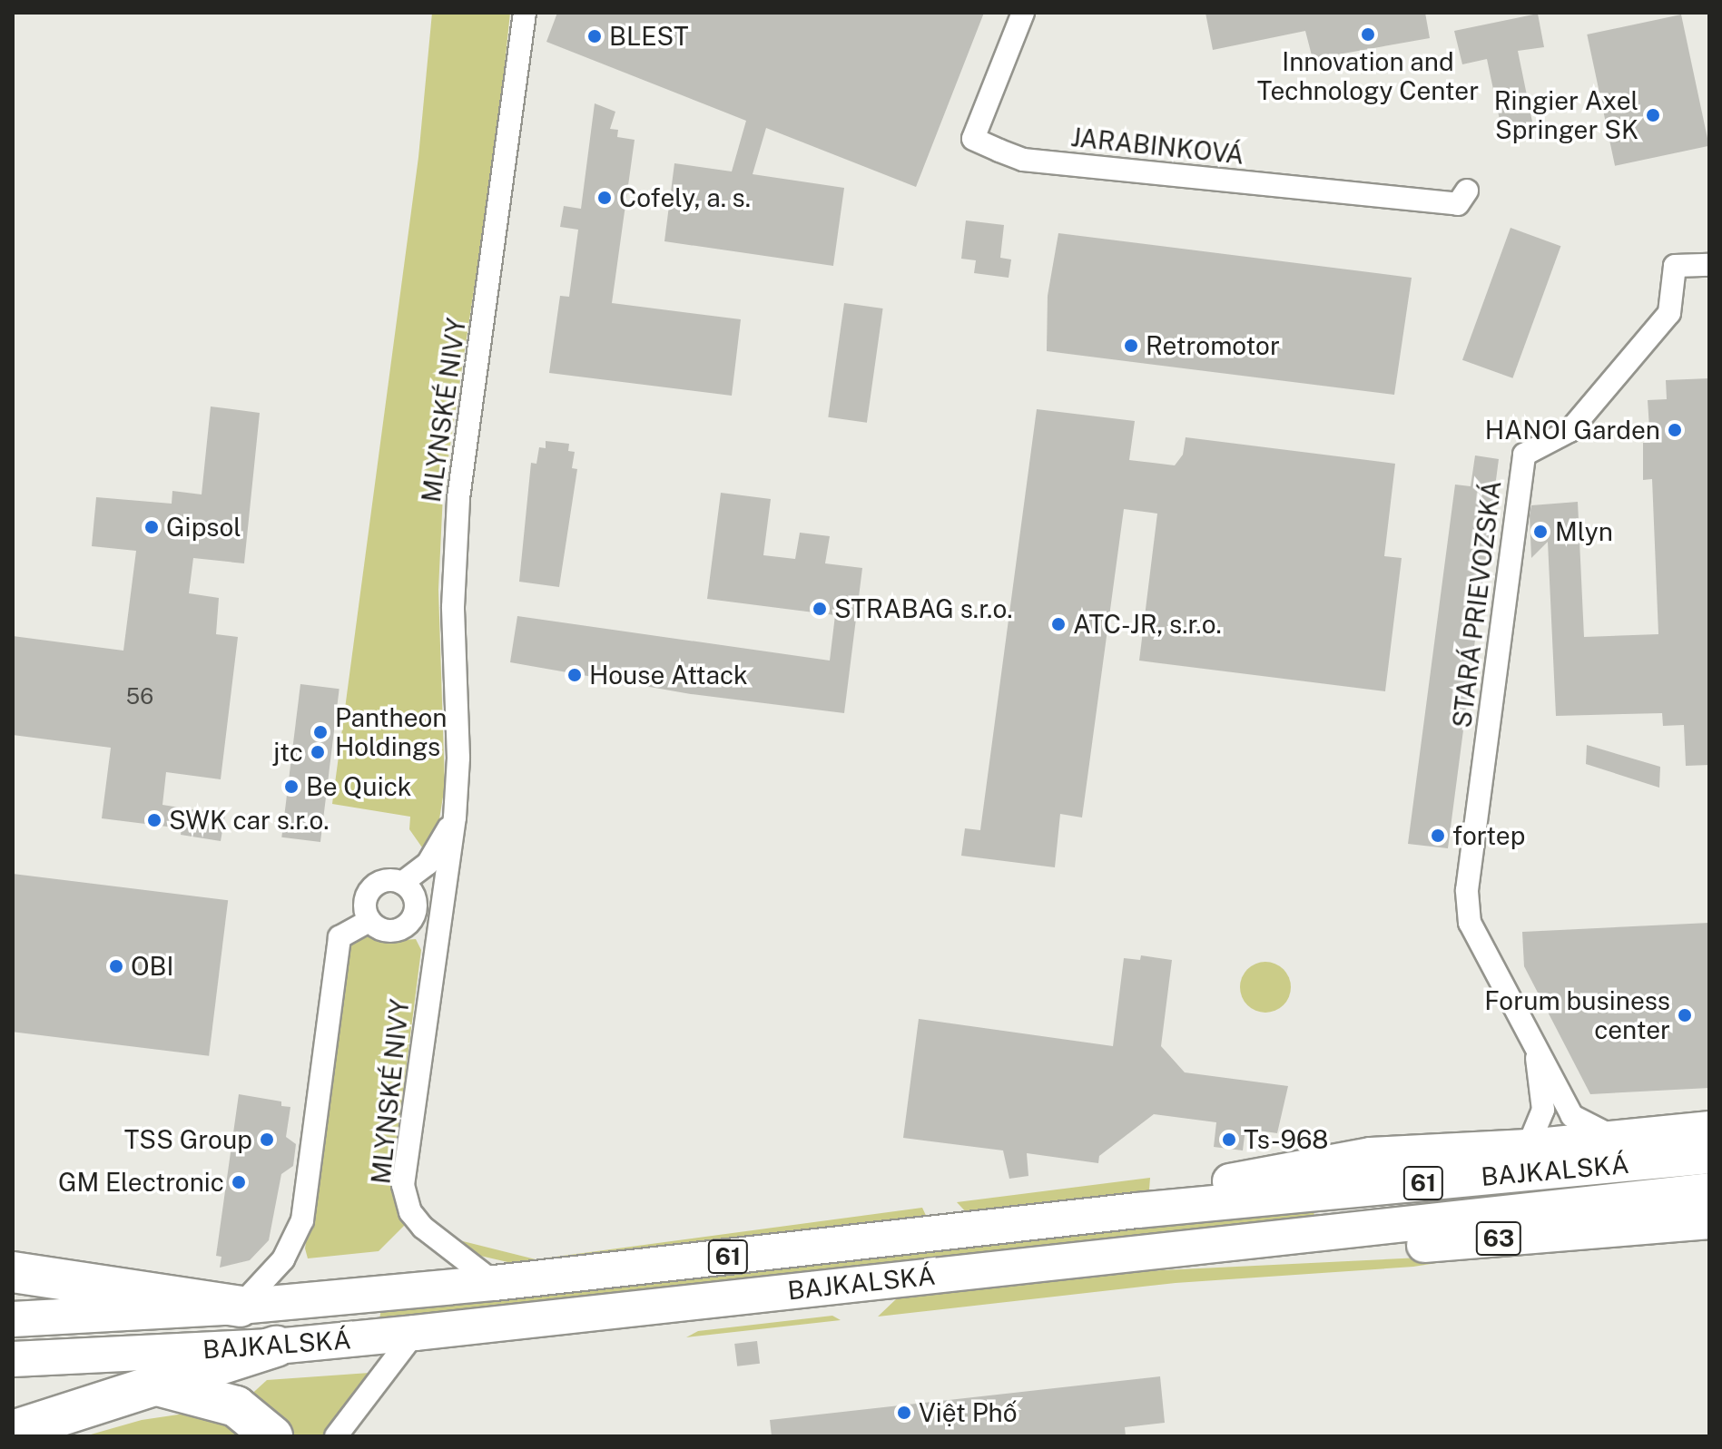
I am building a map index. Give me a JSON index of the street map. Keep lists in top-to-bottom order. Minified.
{"streets":{"highway":["61"],"main road":["BAJKALSKÁ","63"],"street":["JARABINKOVÁ","MLYNSKÉ NIVY","STARÁ PRIEVOZSKÁ"]},"crossings":[["MLYNSKÉ NIVY","BAJKALSKÁ"],["BAJKALSKÁ","61"],["BAJKALSKÁ","63"]],"places":["Innovation and Technology Center","BLEST","Ringier Axel Springer SK","Cofely, a. s.","Retromotor","HANOI Garden","Gipsol","Mlyn","STRABAG s.r.o.","ATC-JR, s.r.o.","House Attack","Pantheon Holdings","jtc","Be Quick","SWK car s.r.o.","fortep","OBI","Forum business center","TSS Group","Ts-968","GM Electronic","Việt Phố"],"house_numbers":["56"]}
